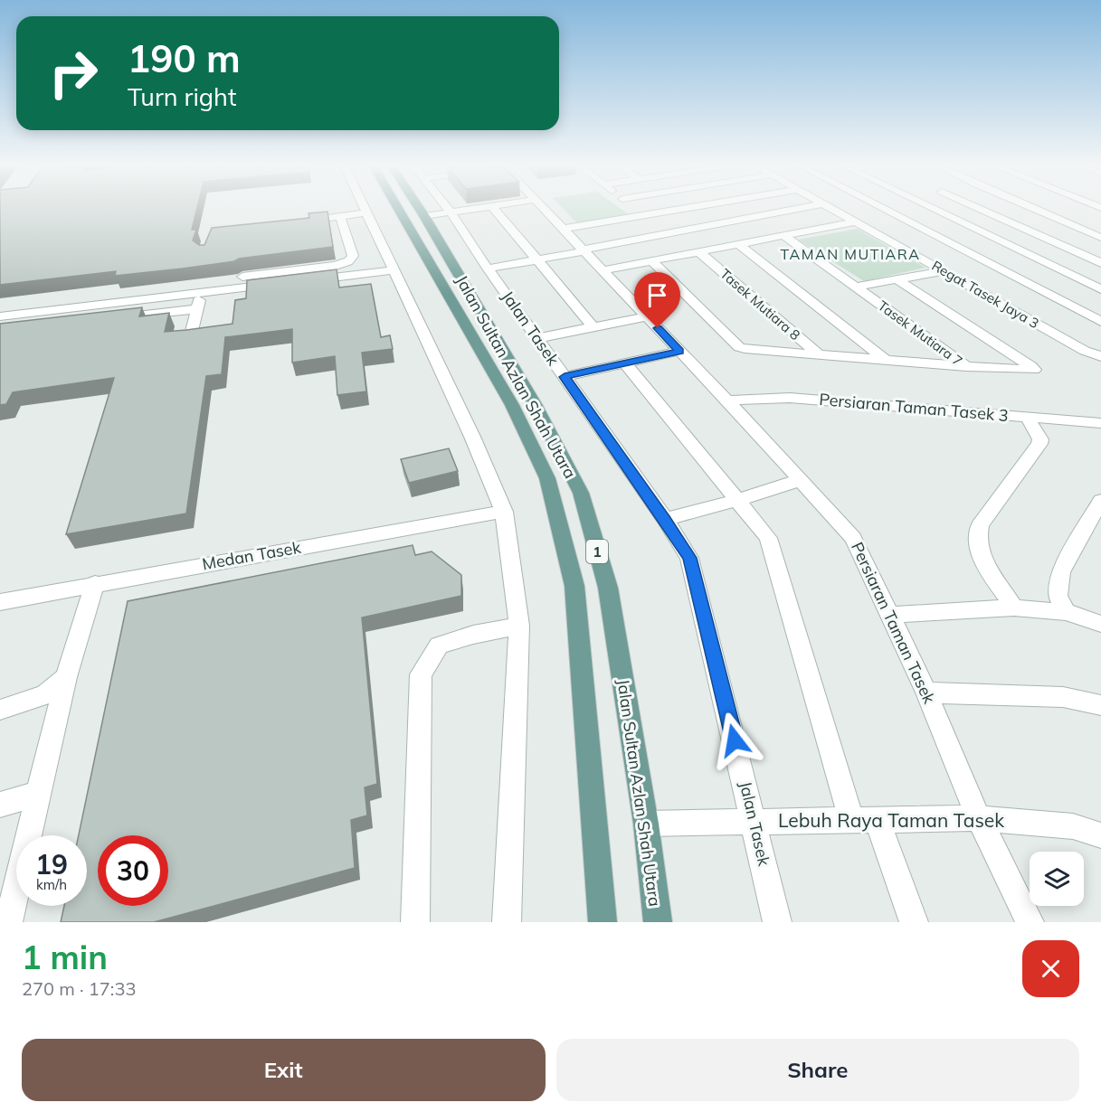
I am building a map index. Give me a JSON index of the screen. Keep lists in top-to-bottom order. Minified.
{"streets":{"main road":["Jalan Sultan Azlan Shah Utara","1"],"street":["Regat Tasek Jaya 3","Tasek Mutiara 8","Jalan Tasek","Tasek Mutiara 7","Persiaran Taman Tasek 3","Medan Tasek","Persiaran Taman Tasek","Lebuh Raya Taman Tasek"]},"crossings":[["Tasek Mutiara 8","Tasek Mutiara 7"],["Jalan Tasek","Lebuh Raya Taman Tasek"],["Jalan Sultan Azlan Shah Utara","Lebuh Raya Taman Tasek"],["Persiaran Taman Tasek 3","Persiaran Taman Tasek"],["Persiaran Taman Tasek","Lebuh Raya Taman Tasek"]],"districts":["TAMAN MUTIARA"],"page":{"turn":["190 m","Turn right"],"speed":"19 km/h","limit":"30","heading":["1 min","270 m · 17:33"],"buttons":["Exit","Share"]}}
